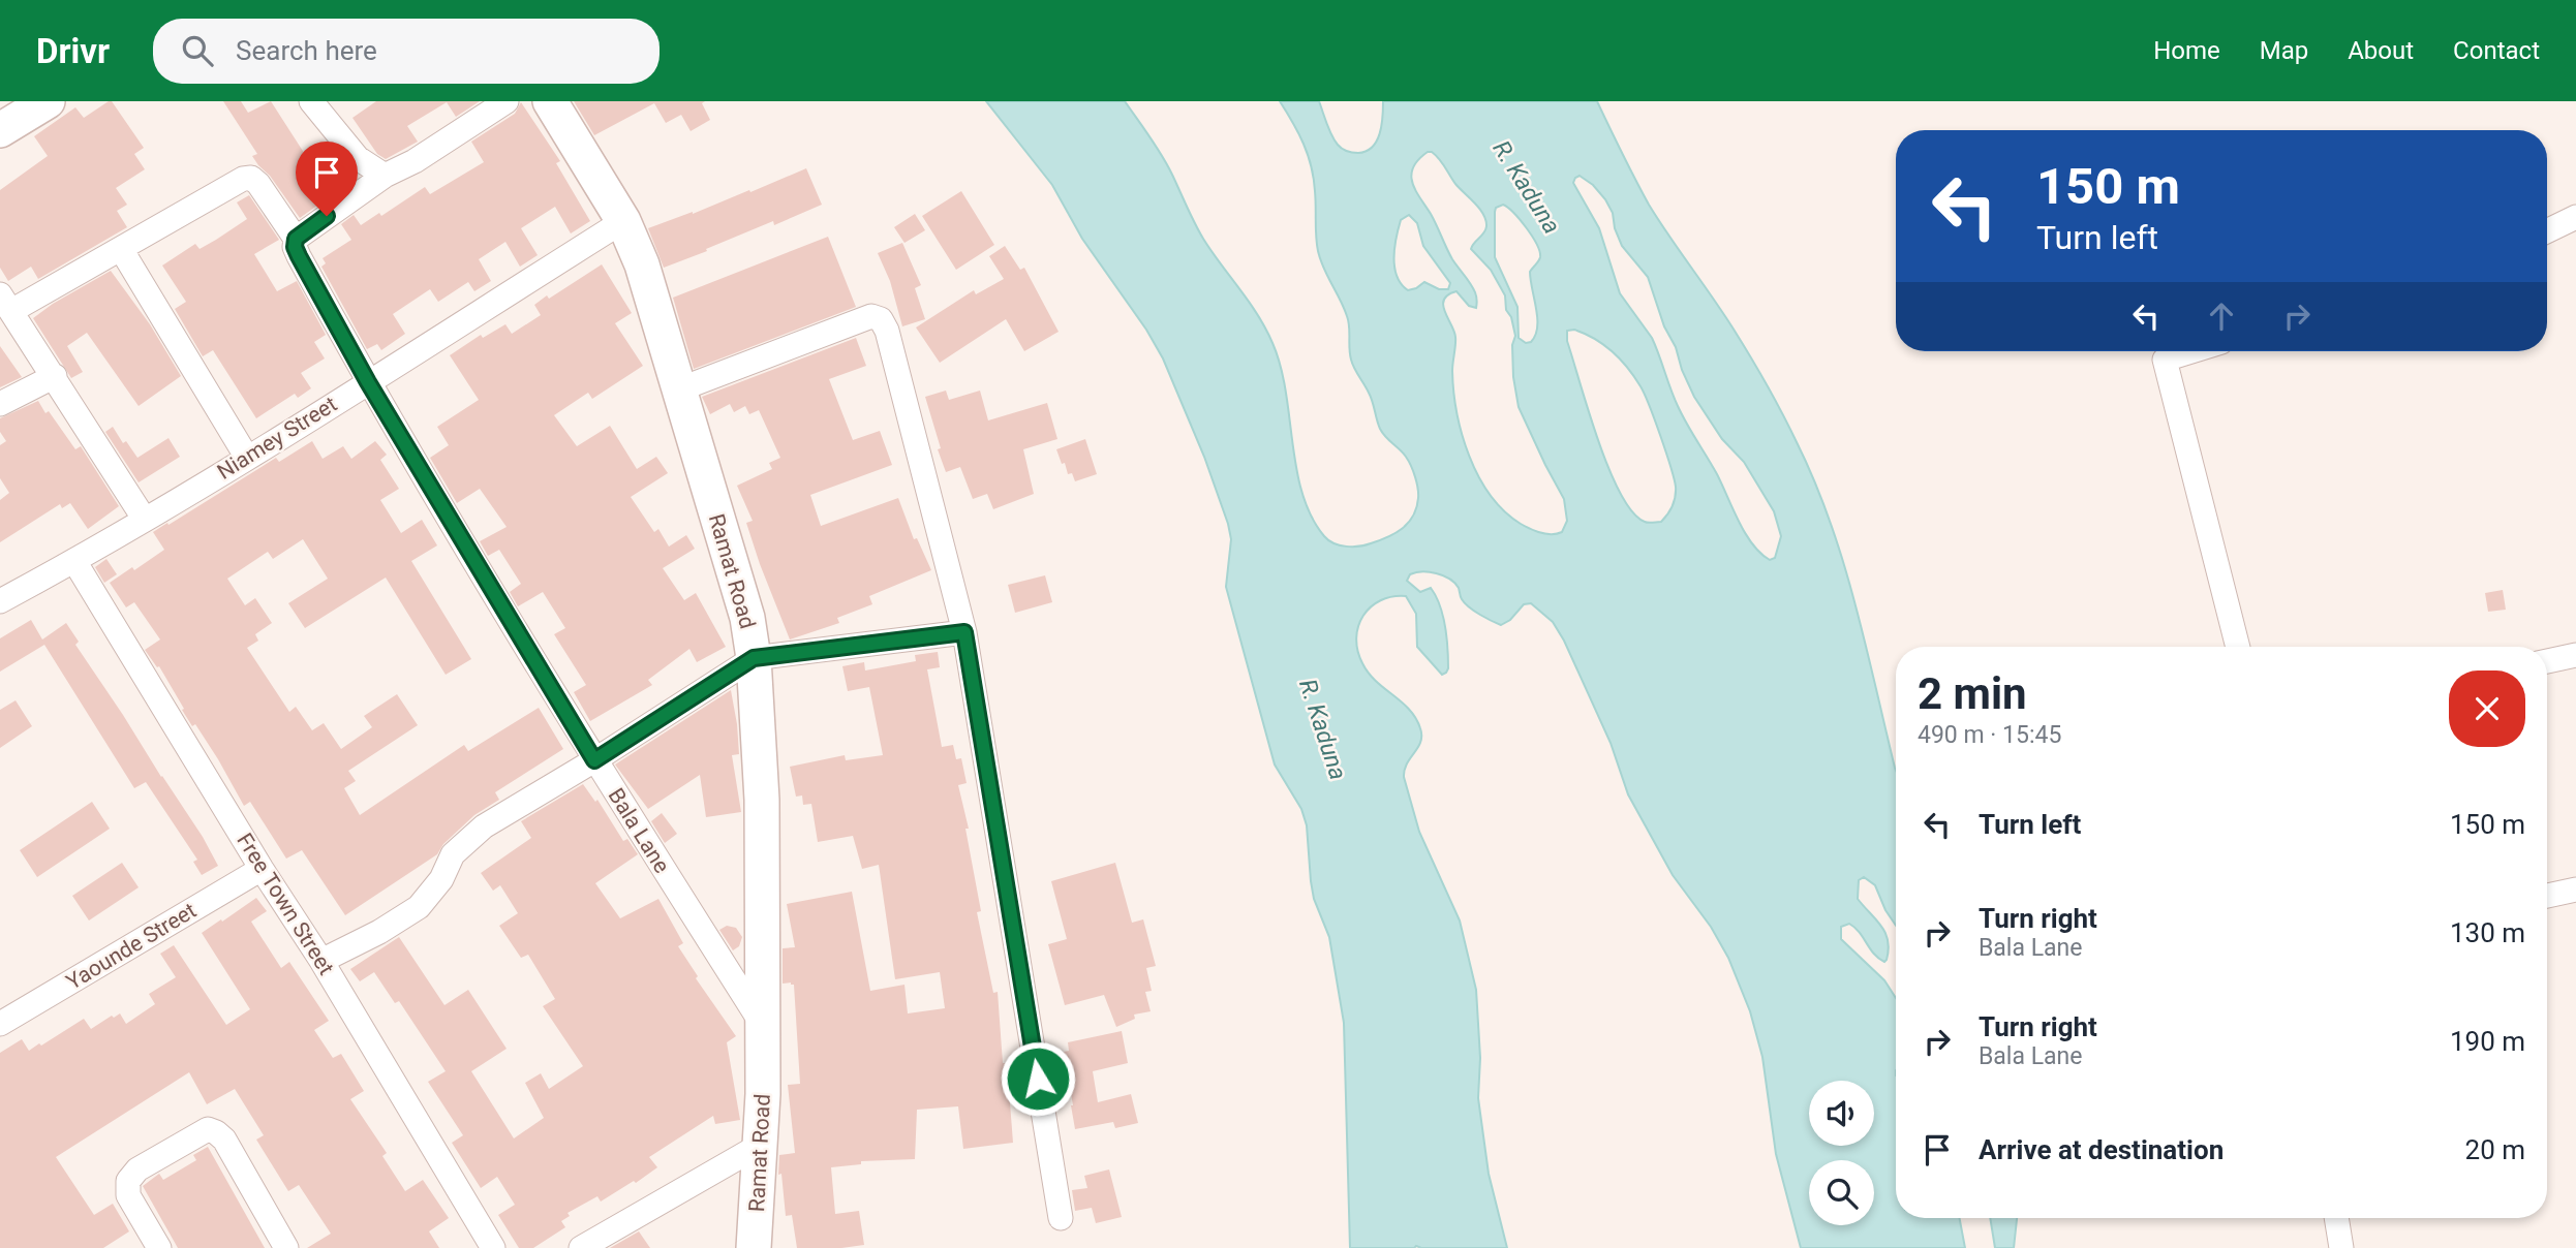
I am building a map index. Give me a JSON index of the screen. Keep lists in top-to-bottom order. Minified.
{"streets":{"street":["Niamey Street","Ramat Road","Bala Lane","Free Town Street","Yaounde Street"]},"crossings":[["Niamey Street","Ramat Road"],["Niamey Street","Bala Lane"],["Niamey Street","Free Town Street"],["Ramat Road","Bala Lane"],["Free Town Street","Yaounde Street"]],"water":["R. Kaduna"],"page":{"header":"Drivr","search":"Search here","nav":["Home","Map","About","Contact"],"turn":["150 m","Turn left"],"heading":["2 min","490 m · 15:45"],"list":[{"name":"Turn left","value":"150 m"},{"name":"Turn right","note":"Bala Lane","value":"130 m"},{"name":"Turn right","note":"Bala Lane","value":"190 m"},{"name":"Arrive at destination","value":"20 m"}]}}
